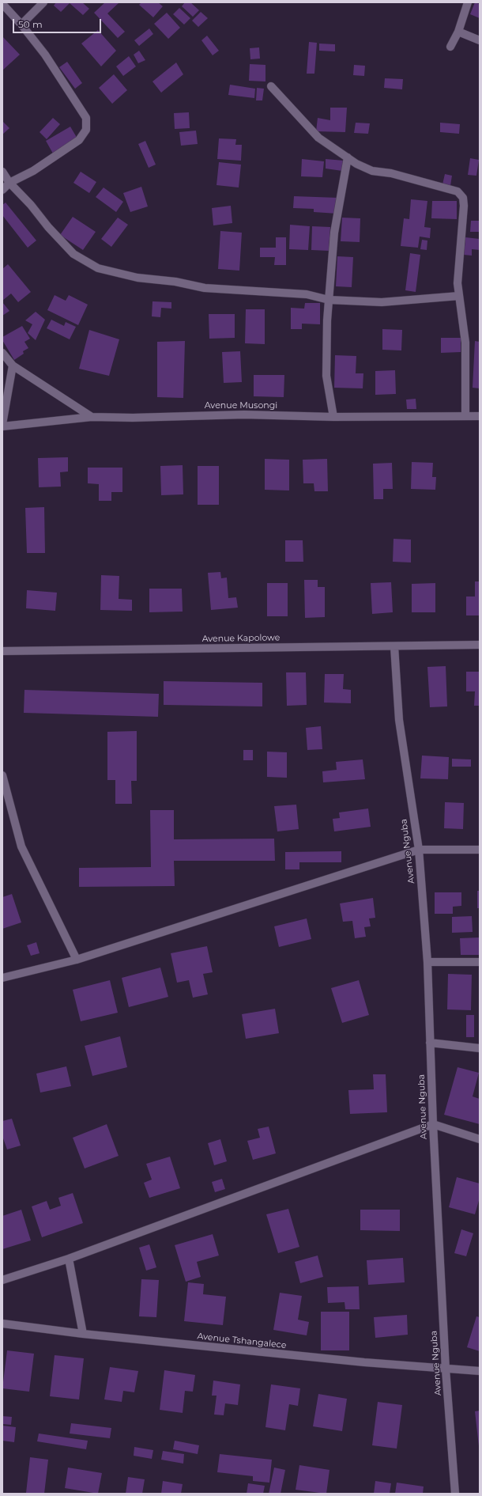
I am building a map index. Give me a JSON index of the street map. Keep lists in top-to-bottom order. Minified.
{"streets":{"street":["Avenue Musongi","Avenue Kapolowe","Avenue Nguba","Avenue Tshangalece"]},"crossings":[["Avenue Kapolowe","Avenue Nguba"],["Avenue Nguba","Avenue Tshangalece"]],"scale_bar":"50 m"}
